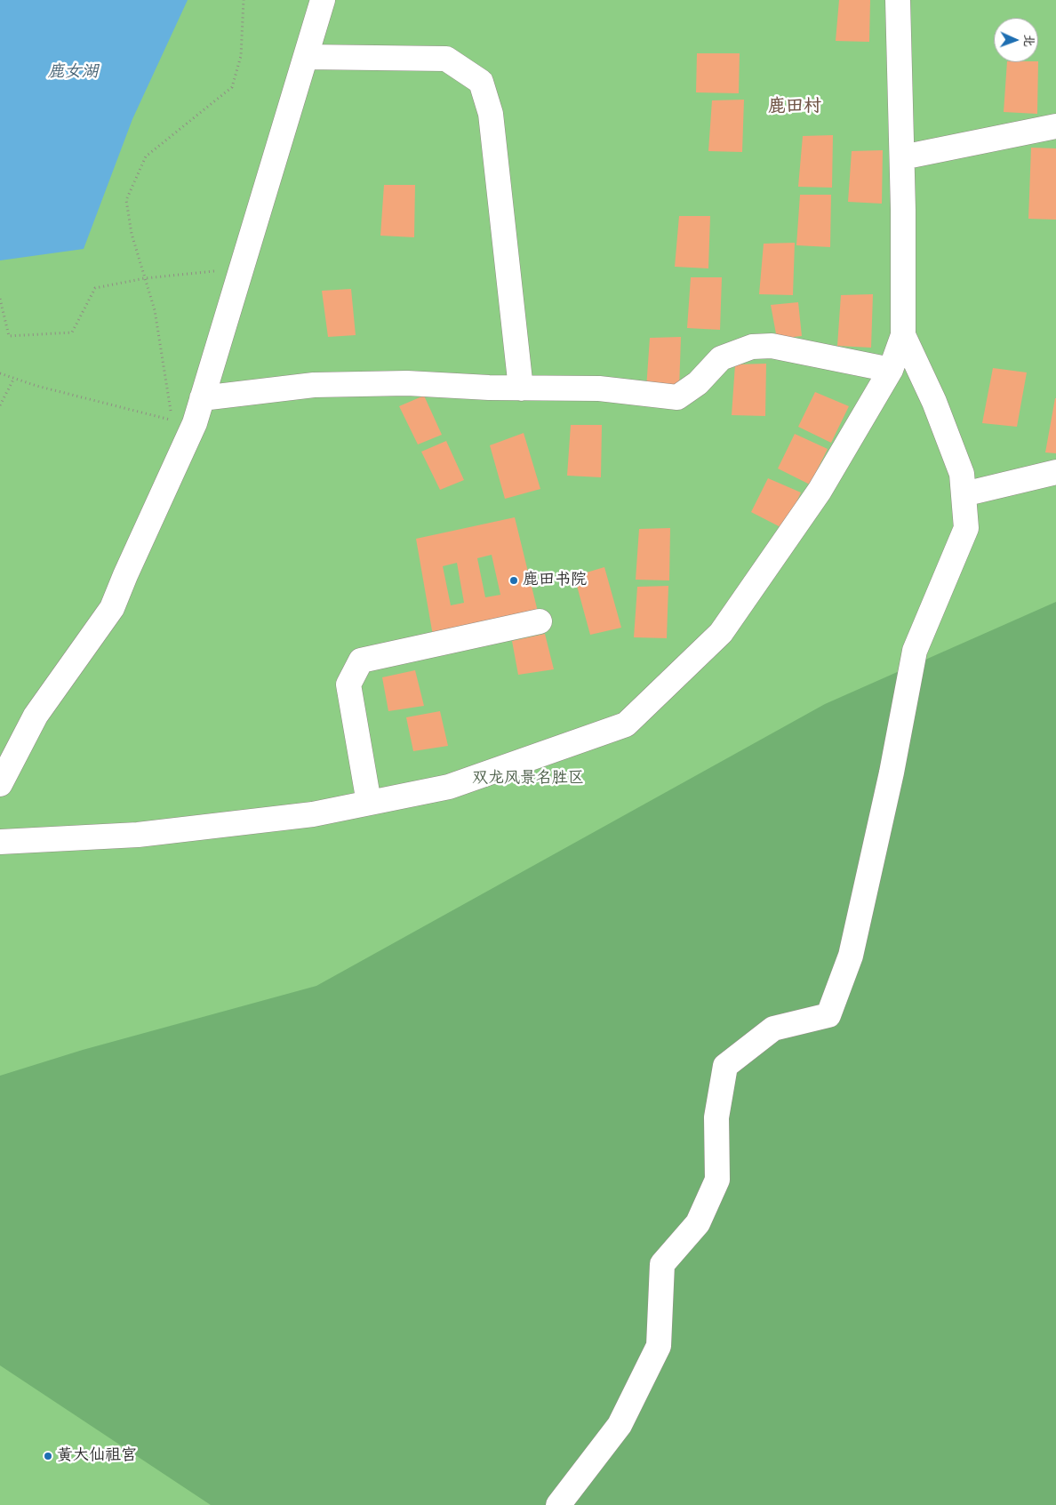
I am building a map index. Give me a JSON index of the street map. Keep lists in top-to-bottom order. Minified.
{"districts":["鹿田村"],"water":["鹿女湖"],"parks":["双龙风景名胜区"],"places":["鹿田书院","黄大仙祖宫"],"north":"right"}
